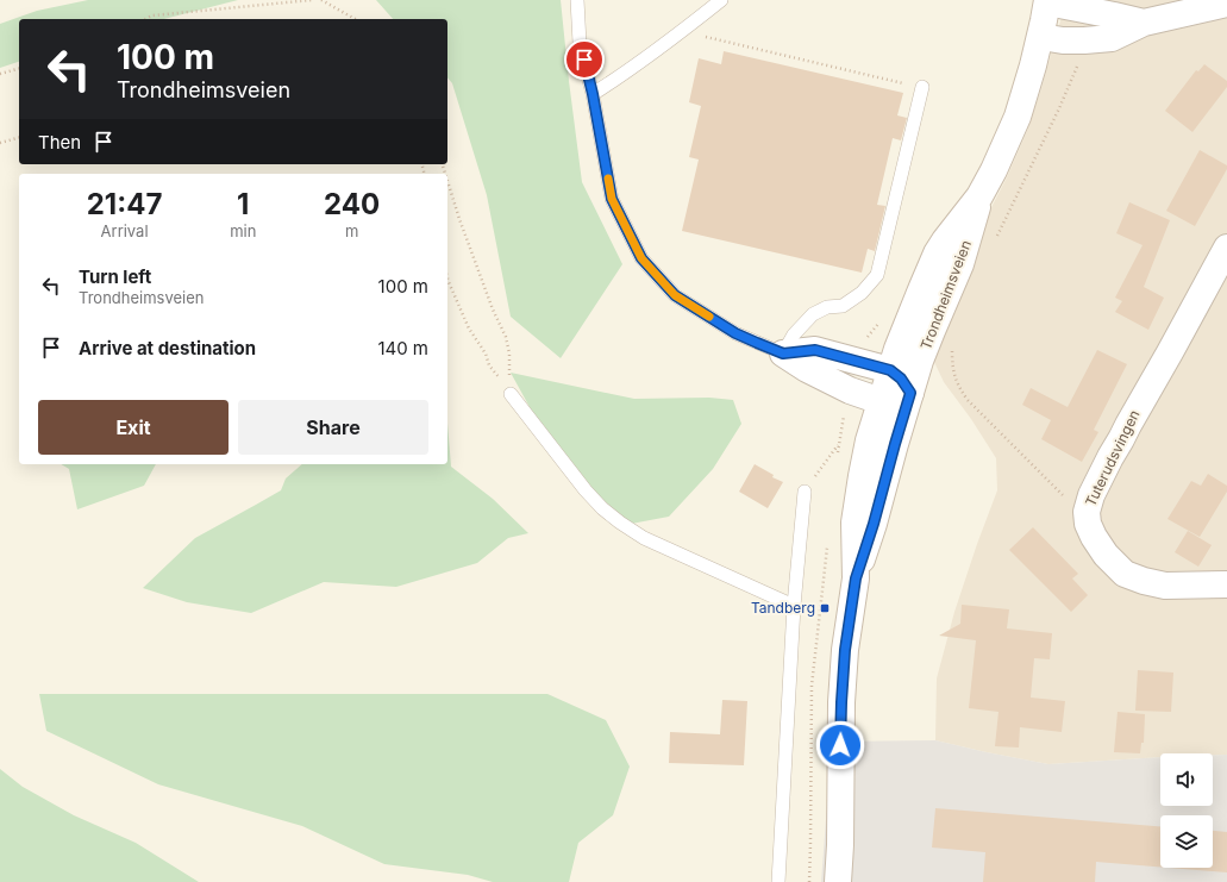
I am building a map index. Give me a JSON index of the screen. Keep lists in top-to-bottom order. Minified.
{"streets":{"main road":["Trondheimsveien","Tuterudsvingen"]},"places":{"transit":["Tandberg"]},"page":{"turn":["100 m","Trondheimsveien"],"then":"Then","eta":["21:47","Arrival","1","min","240","m"],"list":[{"name":"Turn left","note":"Trondheimsveien","value":"100 m"},{"name":"Arrive at destination","value":"140 m"}],"buttons":["Exit","Share"]}}
